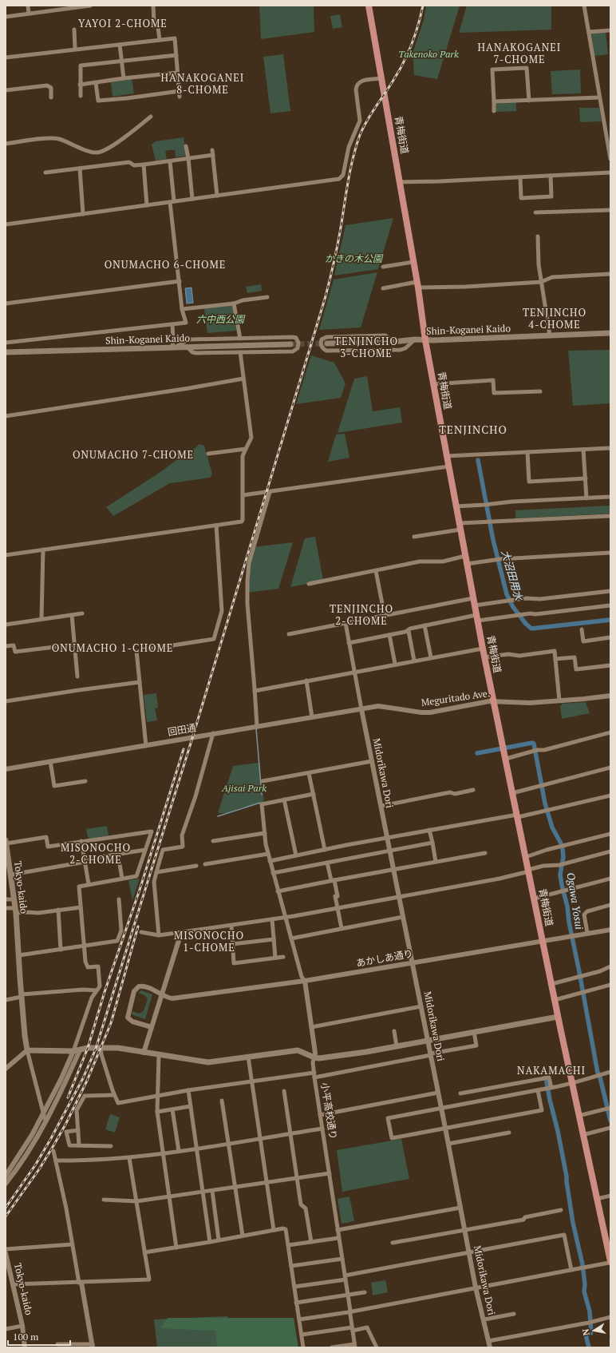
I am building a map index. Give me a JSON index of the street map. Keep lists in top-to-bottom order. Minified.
{"streets":{"main road":["青梅街道","Shin-Koganei Kaido","Tokyo-kaido"],"street":["Meguritado Ave.","回田通","Midorikawa Dori","あかしあ通り","小平高校通り"]},"crossings":[["青梅街道","Shin-Koganei Kaido"],["青梅街道","Meguritado Ave."],["青梅街道","あかしあ通り"],["Meguritado Ave.","回田通"],["Meguritado Ave.","Midorikawa Dori"],["回田通","Midorikawa Dori"],["Midorikawa Dori","あかしあ通り"],["あかしあ通り","小平高校通り"]],"districts":["YAYOI 2-CHOME","HANAKOGANEI 7-CHOME","HANAKOGANEI 8-CHOME","ONUMACHO 6-CHOME","TENJINCHO 4-CHOME","TENJINCHO 3-CHOME","TENJINCHO","ONUMACHO 7-CHOME","TENJINCHO 2-CHOME","ONUMACHO 1-CHOME","MISONOCHO 2-CHOME","MISONOCHO 1-CHOME","NAKAMACHI"],"water":["大沼田用水","Ogawa Yosui"],"parks":["Takenoko Park","かきの木公園","六中西公園","Ajisai Park"],"scale_bar":"100 m","north":"left"}
